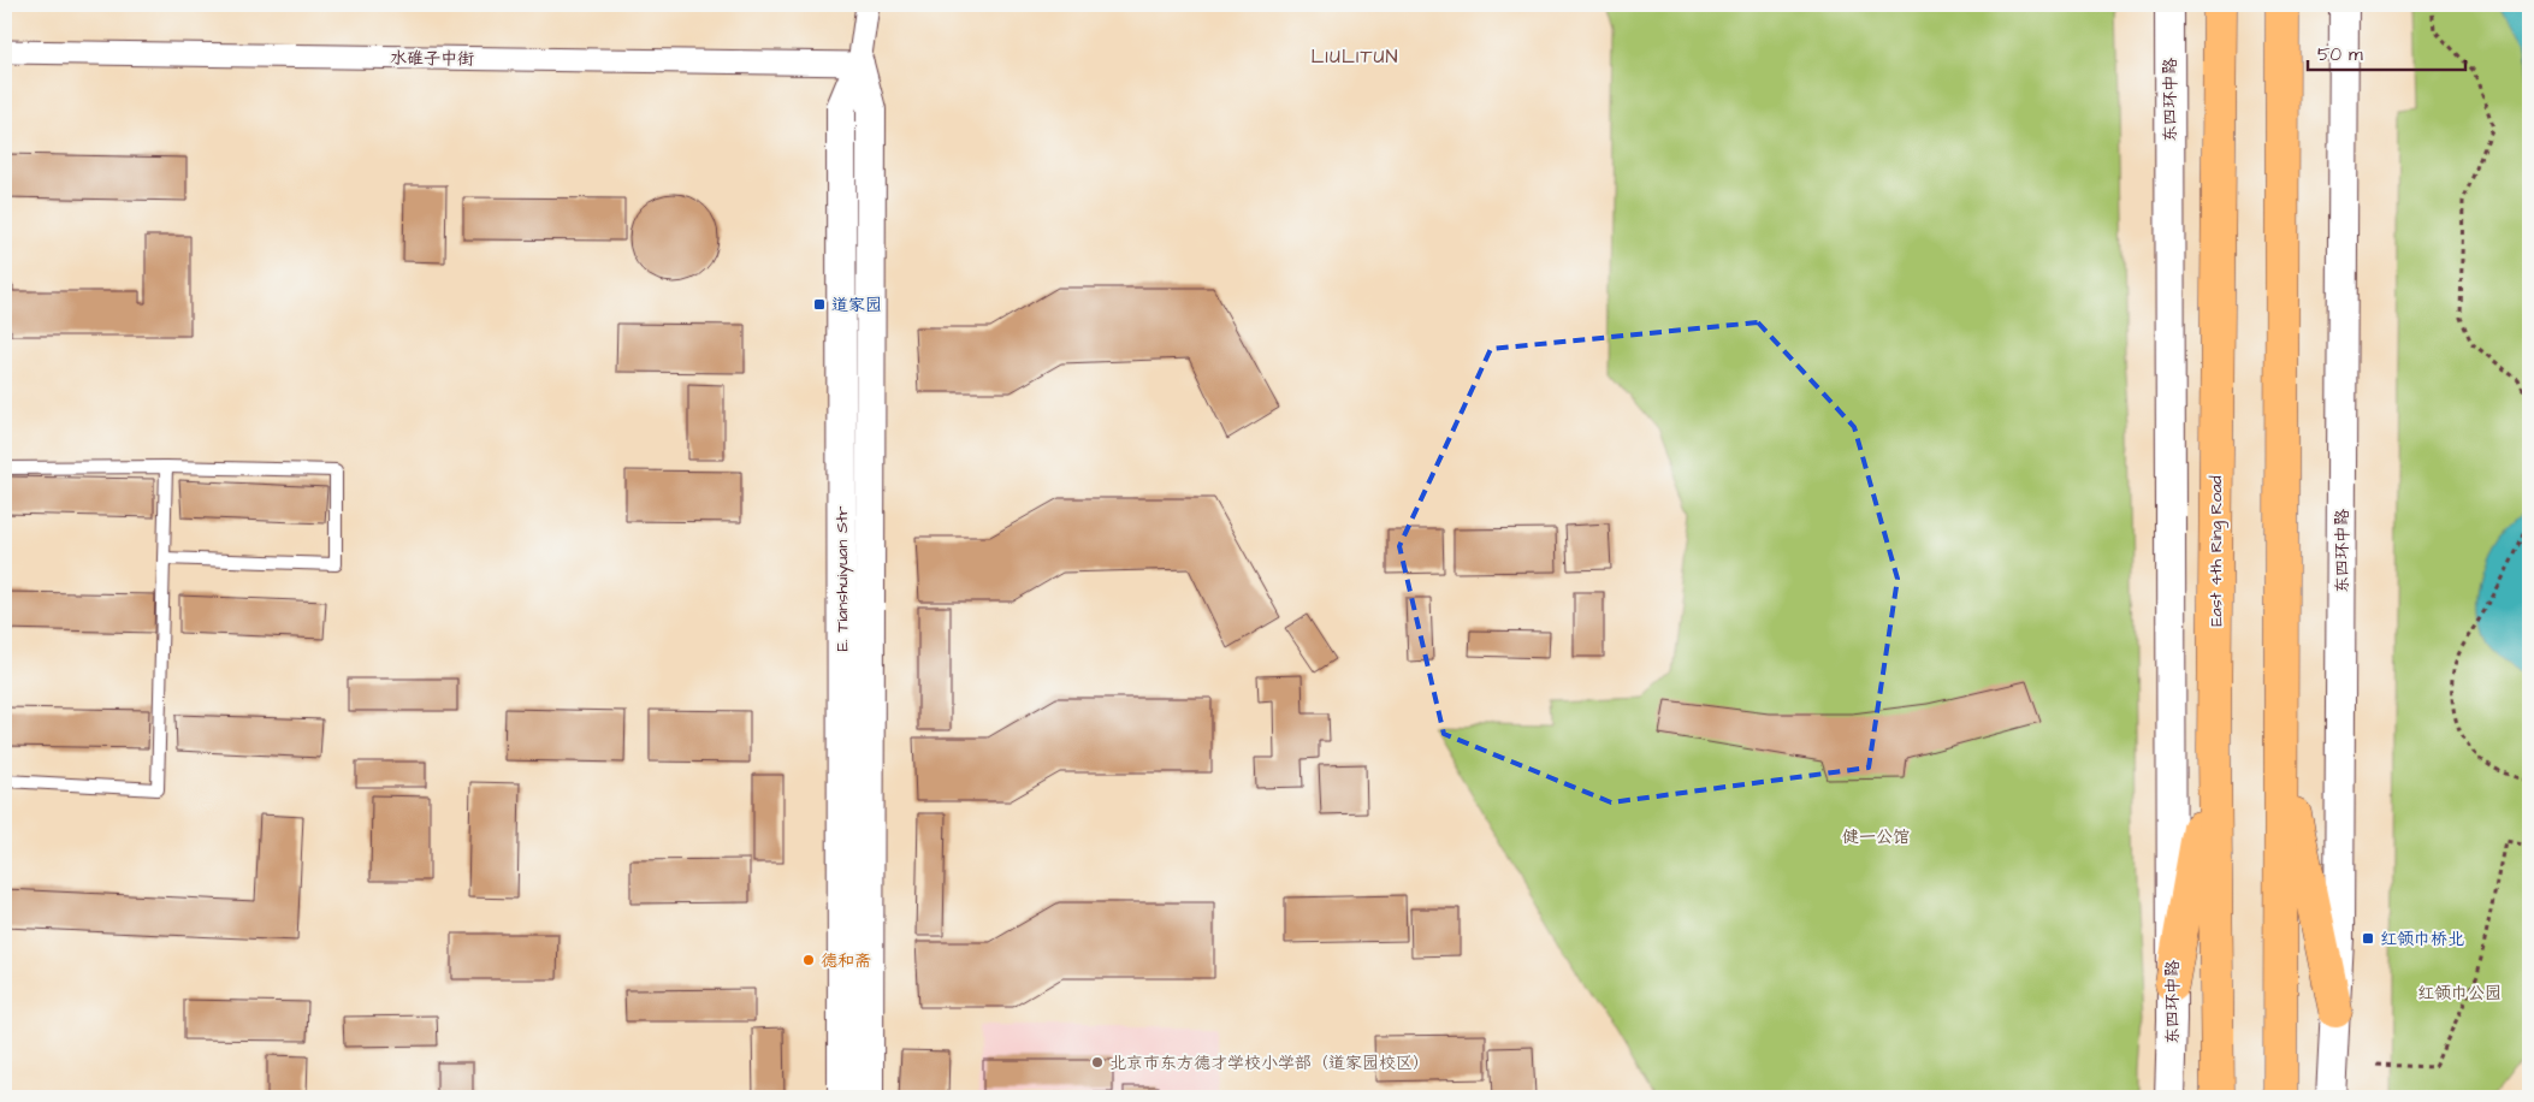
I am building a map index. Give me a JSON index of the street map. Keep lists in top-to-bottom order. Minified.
{"streets":{"highway":["East 4th Ring Road"],"street":["水碓子中街","东四环中路","E. Tianshuiyuan Str"]},"crossings":[["水碓子中街","E. Tianshuiyuan Str"]],"districts":["LIULITUN"],"parks":["健一公馆","红领巾公园"],"places":{"transit":["道家园","红领巾桥北"],"other":["德和斋","北京市东方德才学校小学部（道家园校区）"]},"scale_bar":"50 m"}
